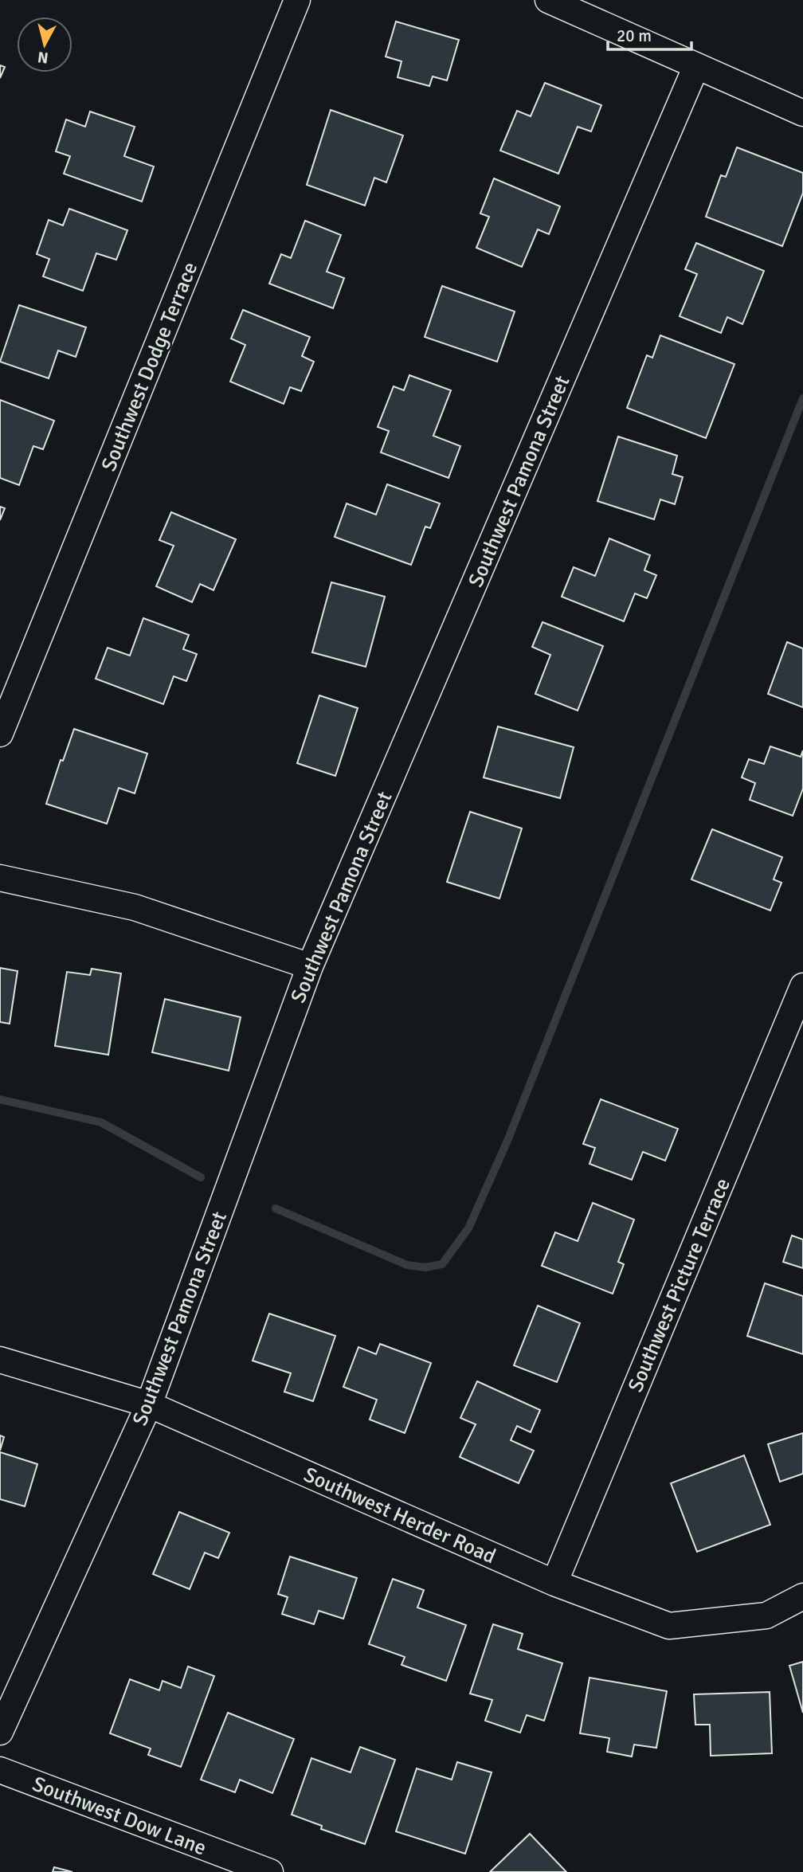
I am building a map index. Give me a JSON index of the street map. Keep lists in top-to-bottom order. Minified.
{"streets":{"street":["Southwest Dodge Terrace","Southwest Pamona Street","Southwest Picture Terrace","Southwest Herder Road","Southwest Dow Lane"]},"crossings":[["Southwest Pamona Street","Southwest Herder Road"],["Southwest Picture Terrace","Southwest Herder Road"]],"scale_bar":"20 m","north":"bottom"}
